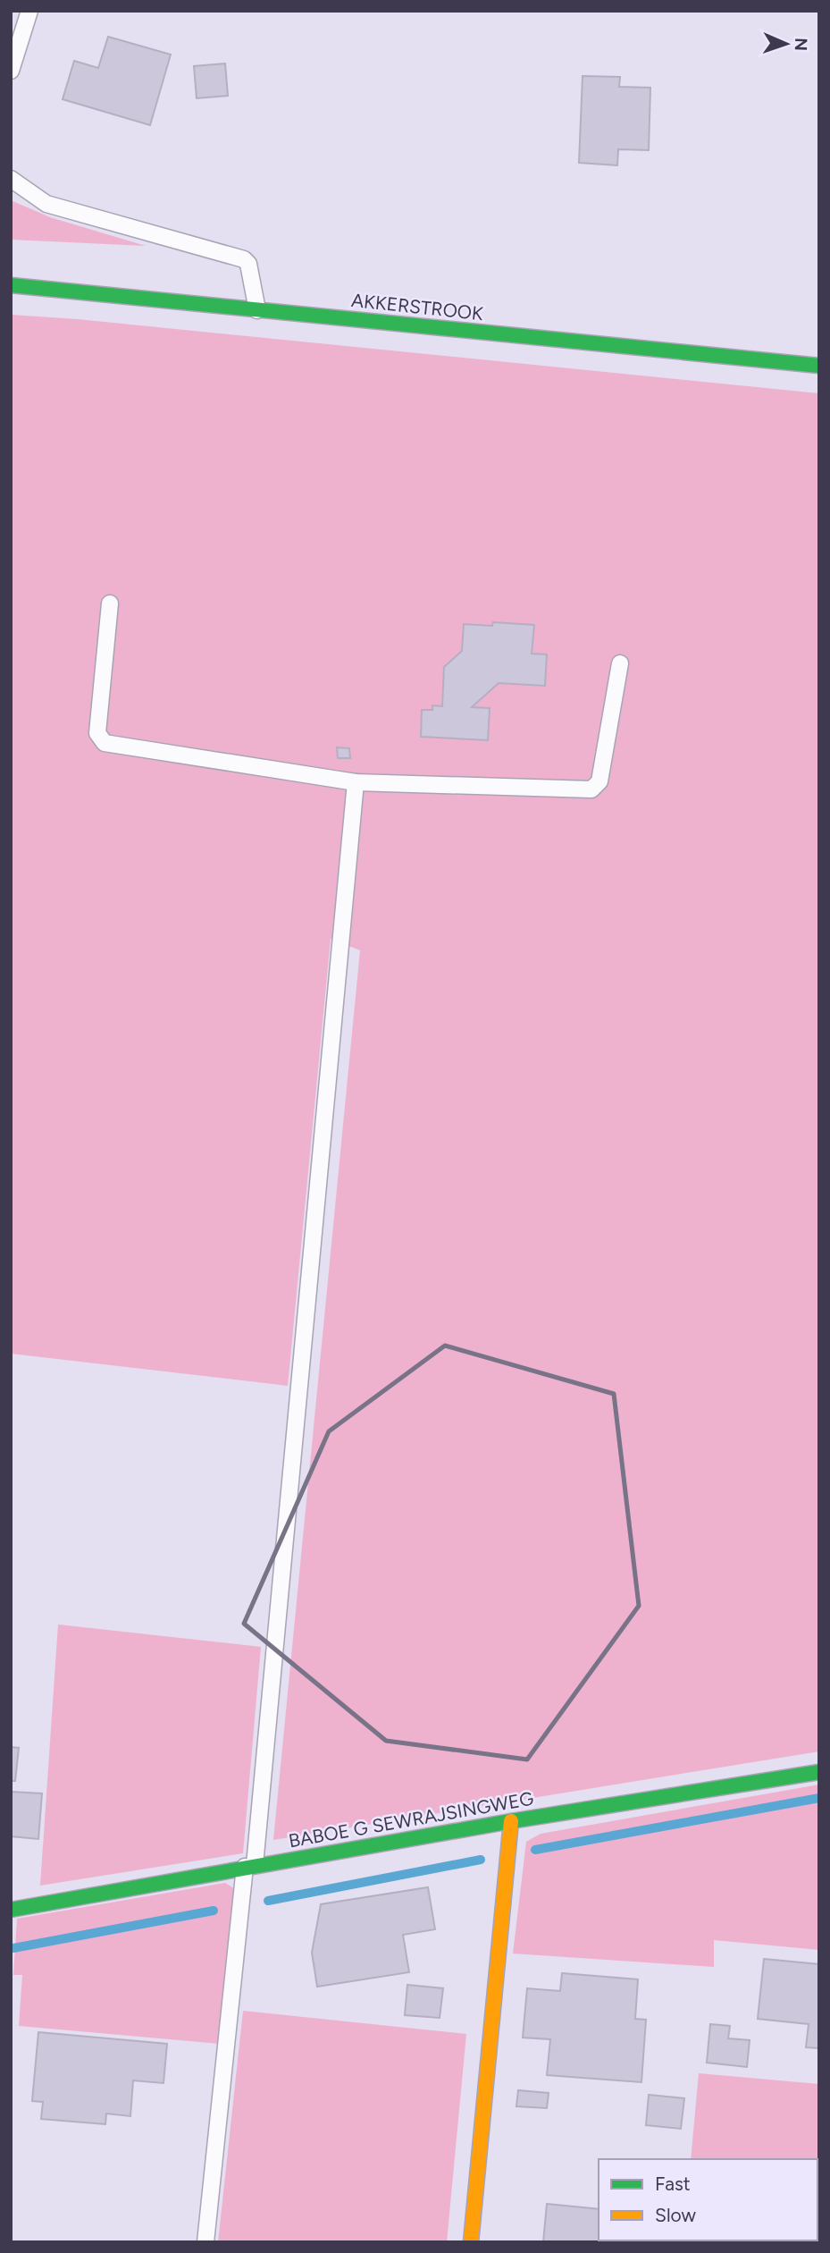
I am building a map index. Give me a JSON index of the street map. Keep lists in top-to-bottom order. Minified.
{"streets":{"street":["AKKERSTROOK","BABOE G SEWRAJSINGWEG"]},"legend":["Fast","Slow"],"north":"right"}
